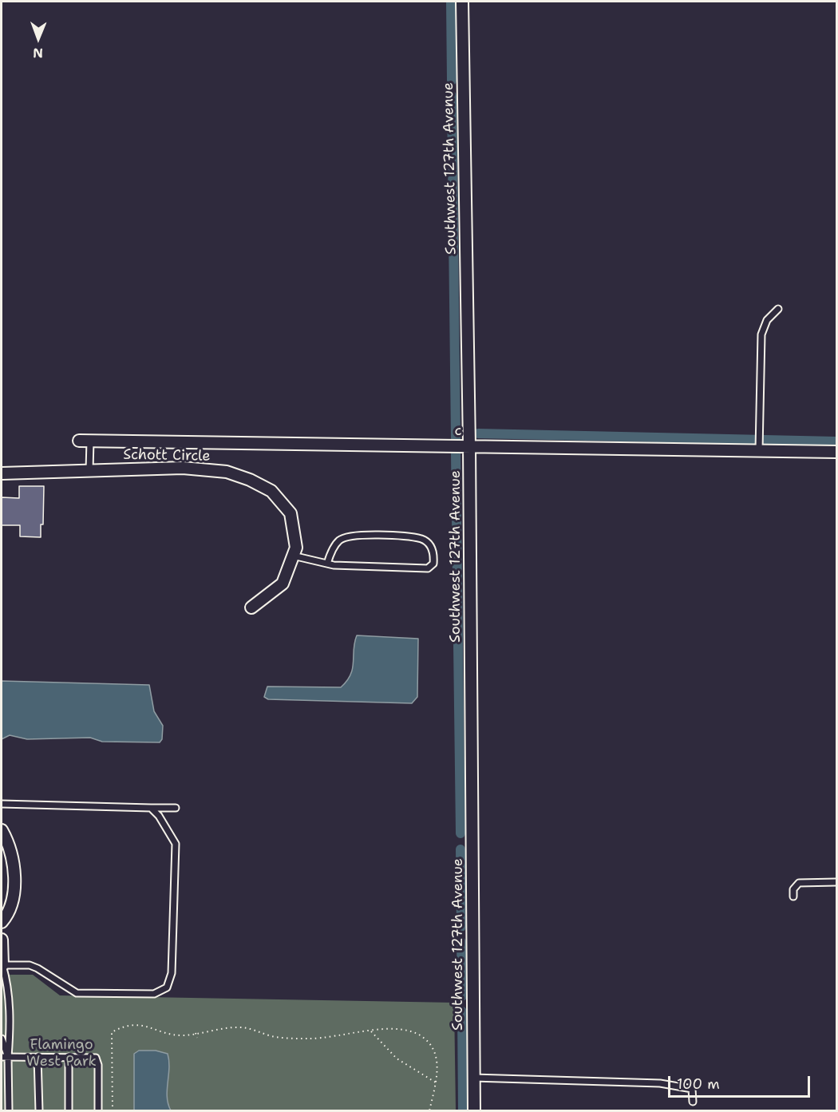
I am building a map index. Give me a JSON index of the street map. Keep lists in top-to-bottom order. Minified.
{"streets":{"street":["Southwest 127th Avenue","c","Schott Circle"]},"crossings":[["Southwest 127th Avenue","c"]],"parks":["Flamingo West Park"],"scale_bar":"100 m","north":"bottom"}
